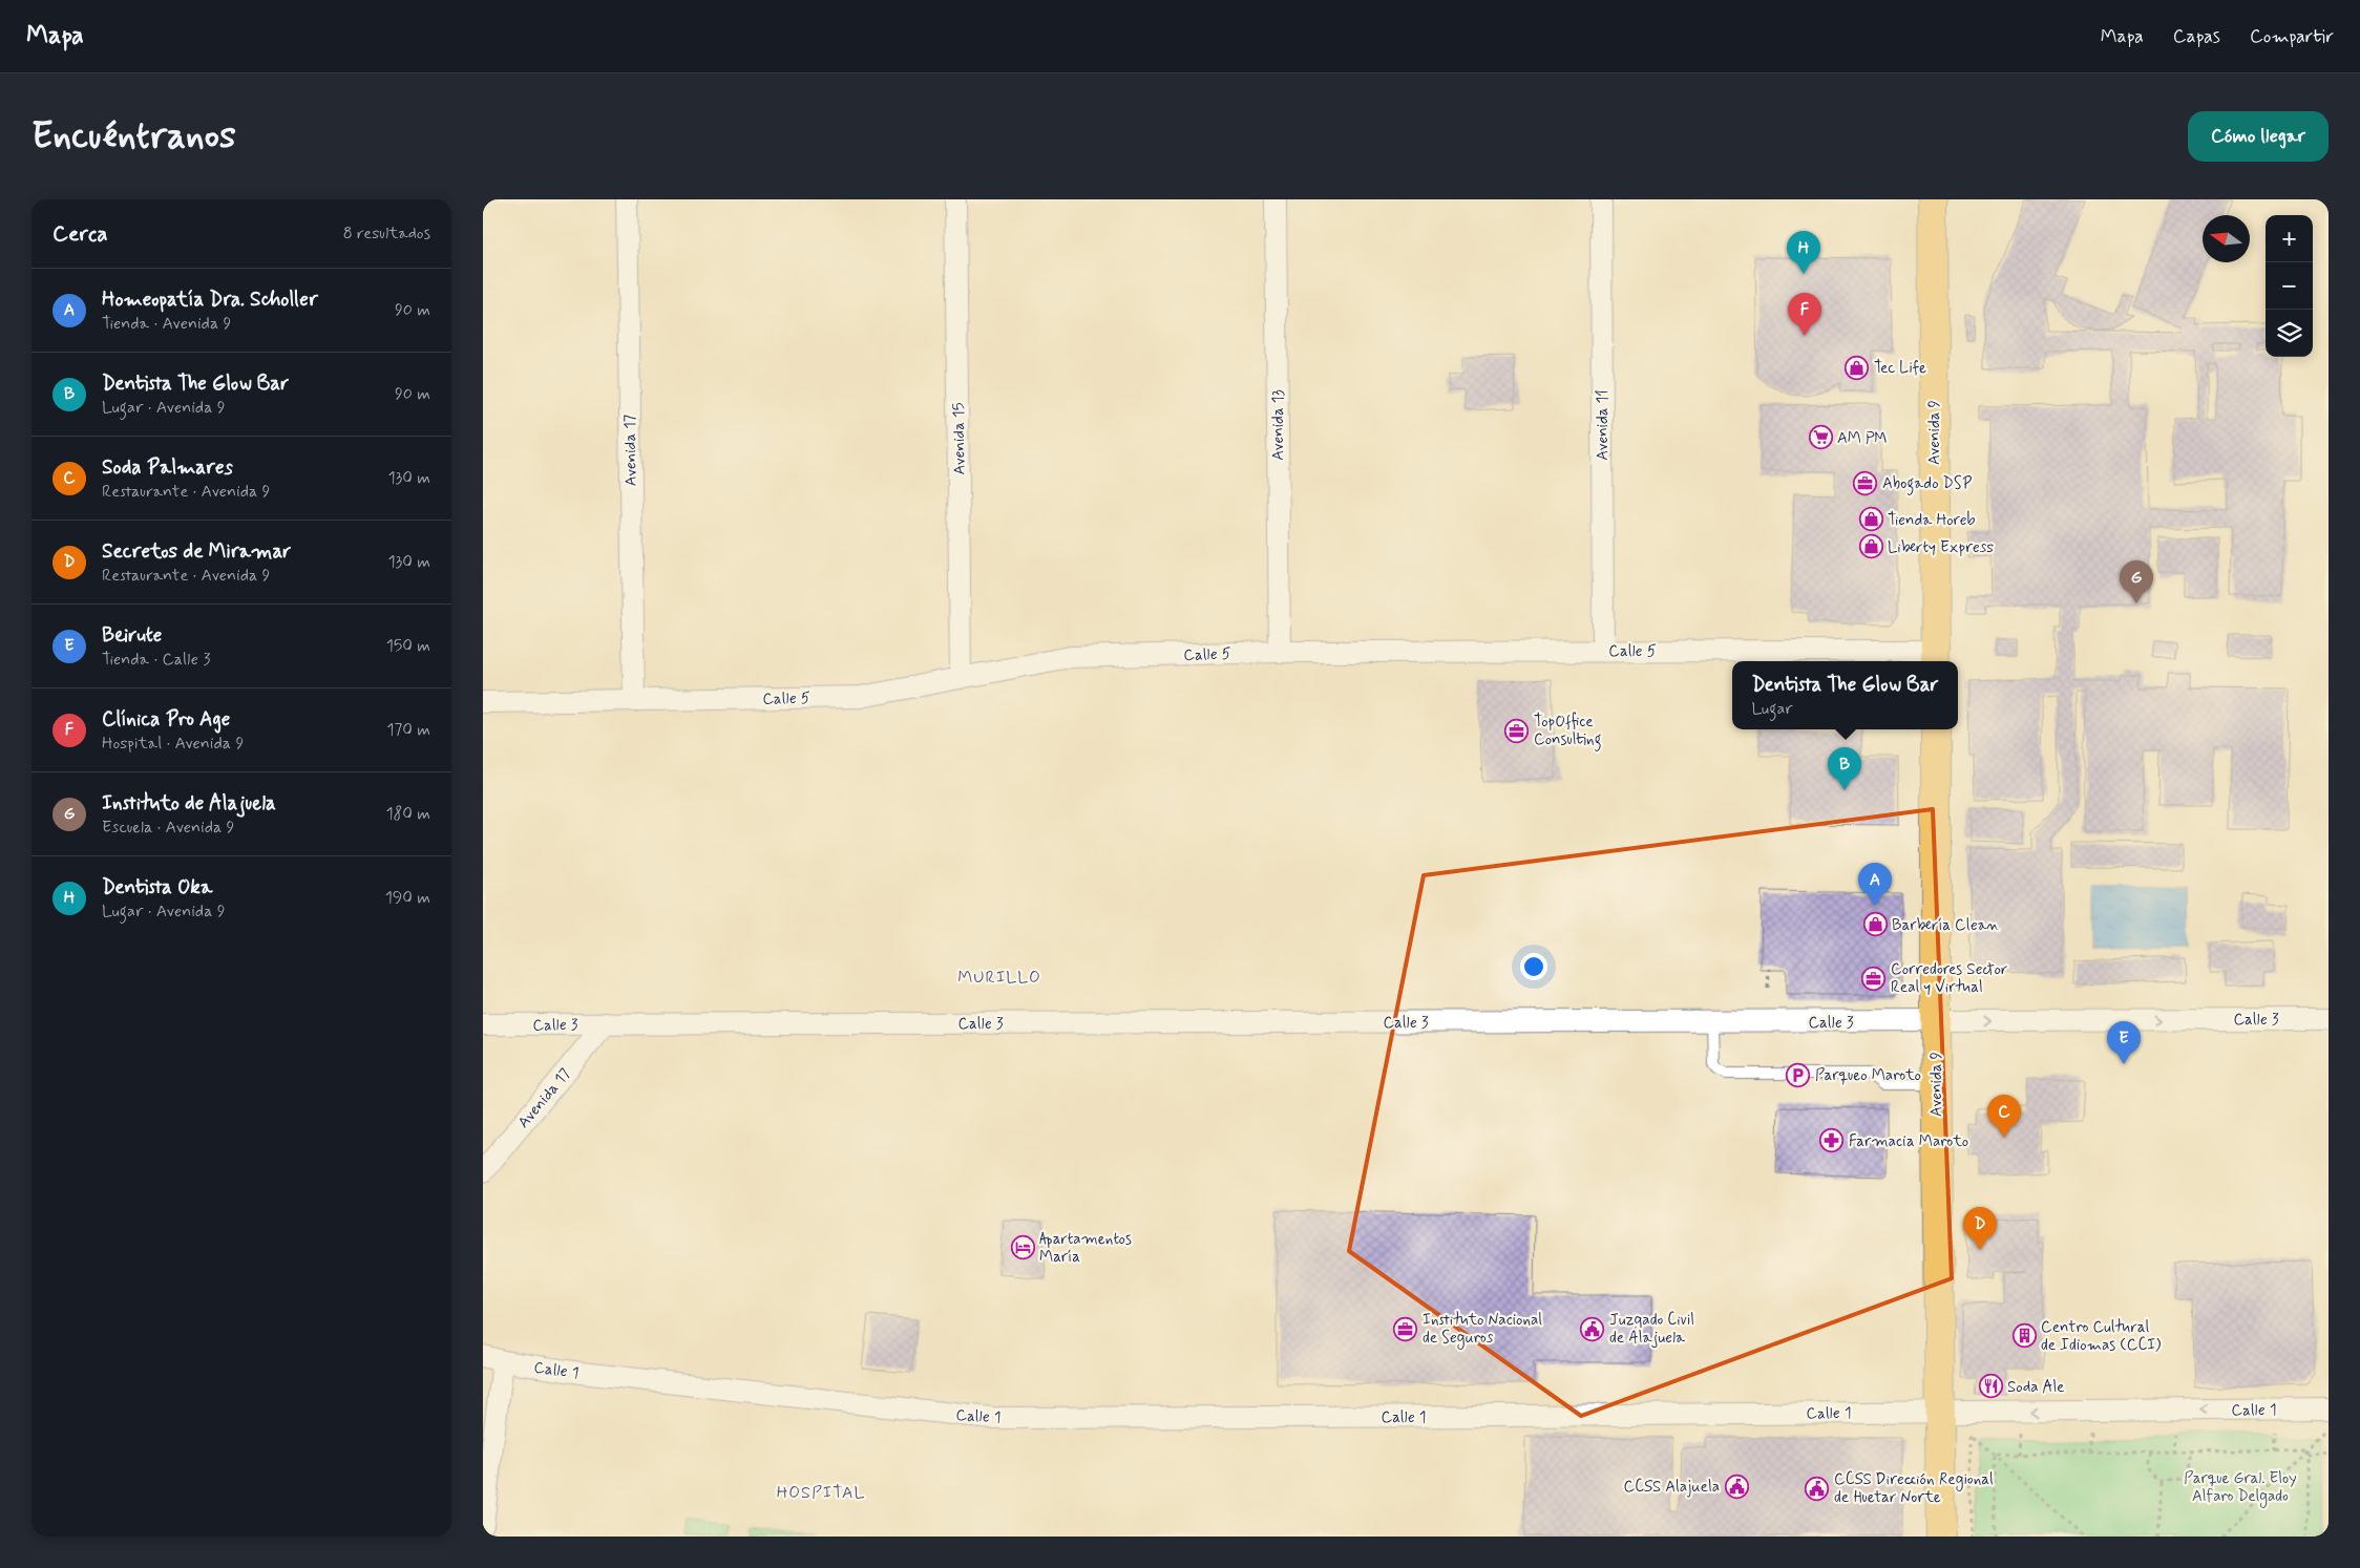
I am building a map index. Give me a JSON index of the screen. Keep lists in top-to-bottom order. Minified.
{"streets":{"main road":["Avenida 9"],"street":["Avenida 13","Avenida 11","Avenida 15","Avenida 17","Calle 5","Calle 3","Calle 1"]},"crossings":[["Avenida 13","Calle 5"],["Avenida 11","Calle 5"],["Avenida 9","Calle 5"],["Avenida 9","Calle 3"],["Avenida 9","Calle 1"],["Avenida 15","Calle 5"],["Avenida 17","Calle 5"],["Avenida 17","Calle 3"]],"districts":["MURILLO","HOSPITAL"],"parks":["Parque Gral. Eloy Alfaro Delgado"],"places":{"shop":["Tec Life","Tienda Horeb","Liberty Express","Barbería Clean"],"supermarket":["AM PM"],"office":["Abogado DSP","TopOffice Consulting","Corredores Sector Real y Virtual","Instituto Nacional de Seguros"],"parking":["Parqueo Maroto"],"pharmacy":["Farmacia Maroto"],"hotel":["Apartamentos María"],"public building":["Juzgado Civil de Alajuela","CCSS Alajuela","CCSS Dirección Regional de Huetar Norte"],"building":["Centro Cultural de Idiomas (CCI)"],"restaurant":["Soda Ale"]},"north":"left","page":{"header":"Mapa","nav":["Mapa","Capas","Compartir"],"buttons":"Cómo llegar","title":"Encuéntranos","heading":["Cerca","8 resultados"],"map_buttons":["+","−"],"pins":["H","F","G","B","A","E","C","D"],"list":[{"mark":"A","name":"Homeopatía Dra. Scholler","note":"Tienda · Avenida 9","value":"90 m"},{"mark":"B","name":"Dentista The Glow Bar","note":"Lugar · Avenida 9","value":"90 m"},{"mark":"C","name":"Soda Palmares","note":"Restaurante · Avenida 9","value":"130 m"},{"mark":"D","name":"Secretos de Miramar","note":"Restaurante · Avenida 9","value":"130 m"},{"mark":"E","name":"Beirute","note":"Tienda · Calle 3","value":"150 m"},{"mark":"F","name":"Clínica Pro Age","note":"Hospital · Avenida 9","value":"170 m"},{"mark":"G","name":"Instituto de Alajuela","note":"Escuela · Avenida 9","value":"180 m"},{"mark":"H","name":"Dentista Oka","note":"Lugar · Avenida 9","value":"190 m"}],"popup":["Dentista The Glow Bar","Lugar"]}}
